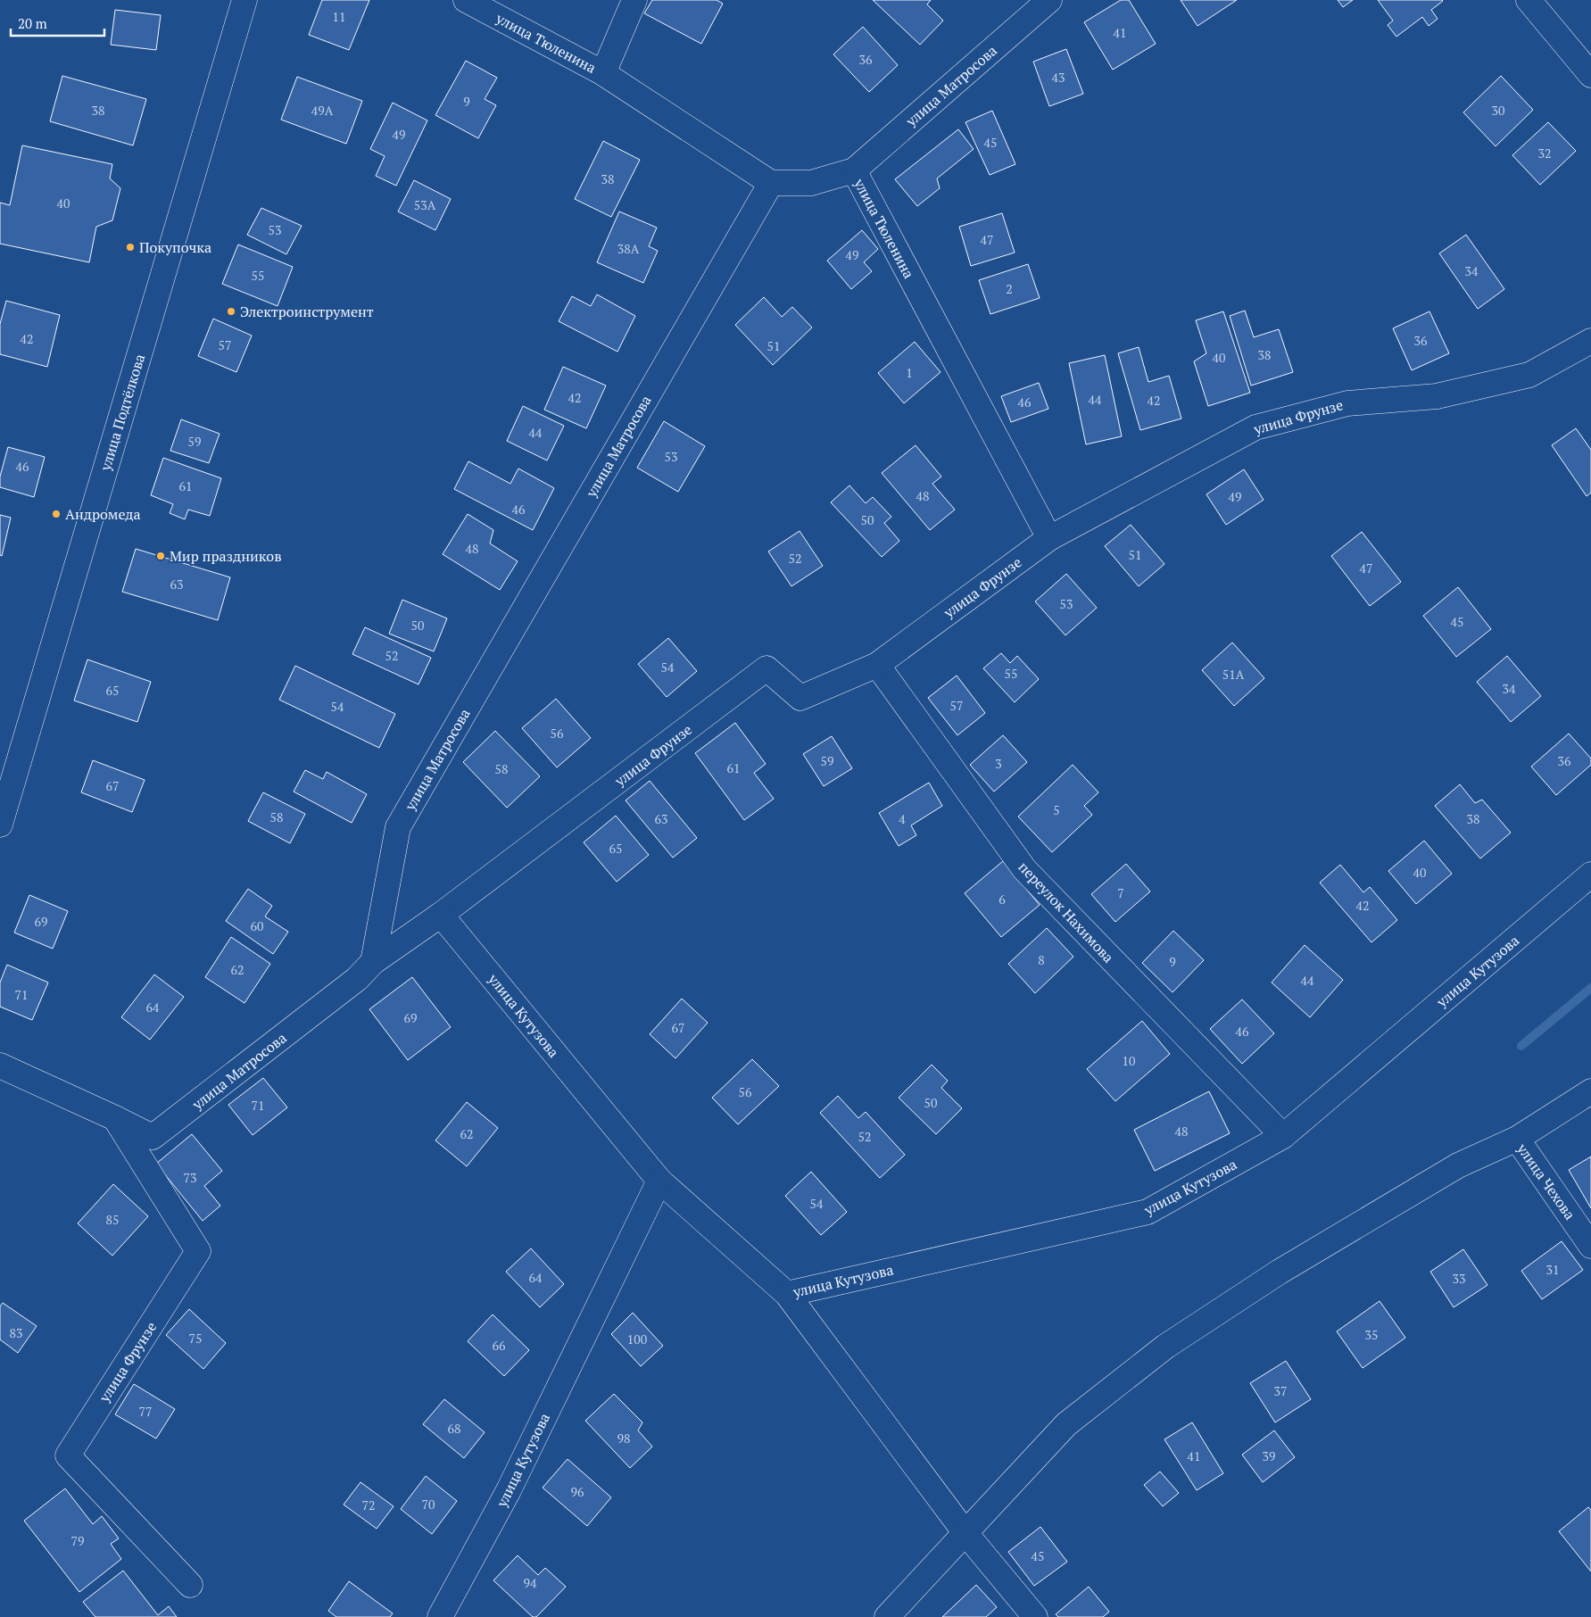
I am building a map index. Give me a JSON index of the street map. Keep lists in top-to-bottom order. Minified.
{"streets":{"street":["улица Тюленина","улица Матросова","улица Подтёлкова","улица Фрунзе","переулок Нахимова","улица Кутузова","улица Чехова"]},"crossings":[["улица Тюленина","улица Матросова"],["улица Тюленина","улица Фрунзе"],["улица Матросова","улица Фрунзе"],["улица Фрунзе","переулок Нахимова"],["улица Фрунзе","улица Кутузова"],["переулок Нахимова","улица Кутузова"]],"places":["Покупочка","Электроинструмент","Андромеда","Мир праздников"],"house_numbers":["11","41","36","43","9","38","49А","30","49","45","32","38","40","53А","53","47","38А","49","34","55","2","42","36","57","51","38","40","1","42","44","42","46","44","59","53","46","61","48","49","46","50","48","51","52","47","63","53","45","50","52","54","55","51А","34","65","57","54","56","59","36","3","61","58","67","5","58","63","4","38","65","40","7","6","42","69","60","8","9","62","44","71","64","69","67","46","10","56","50","71","48","62","52","73","54","85","31","64","33","83","35","75","100","66","37","77","68","98","41","39","96","70","72","79","45","94"],"scale_bar":"20 m"}
